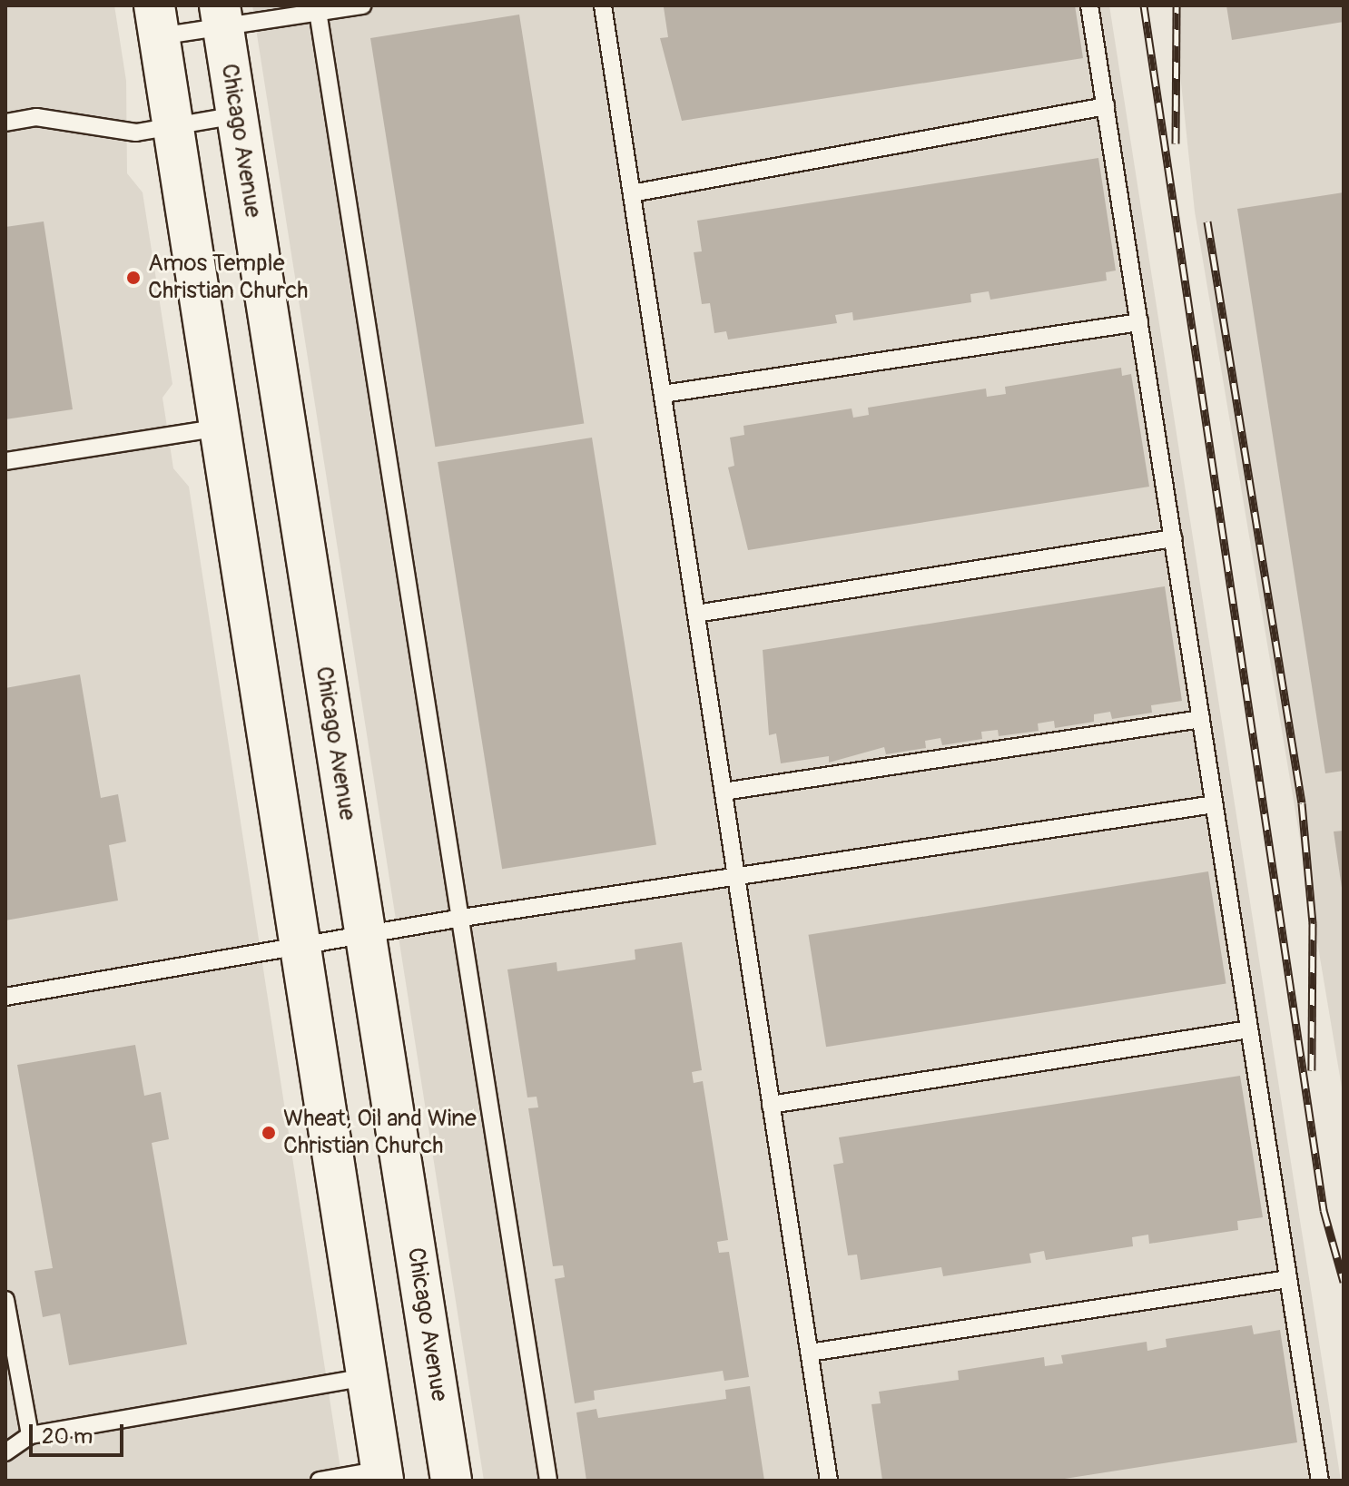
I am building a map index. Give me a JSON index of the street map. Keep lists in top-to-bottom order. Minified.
{"streets":{"main road":["Chicago Avenue"]},"places":["Amos Temple Christian Church","Wheat, Oil and Wine Christian Church"],"scale_bar":"20 m"}
